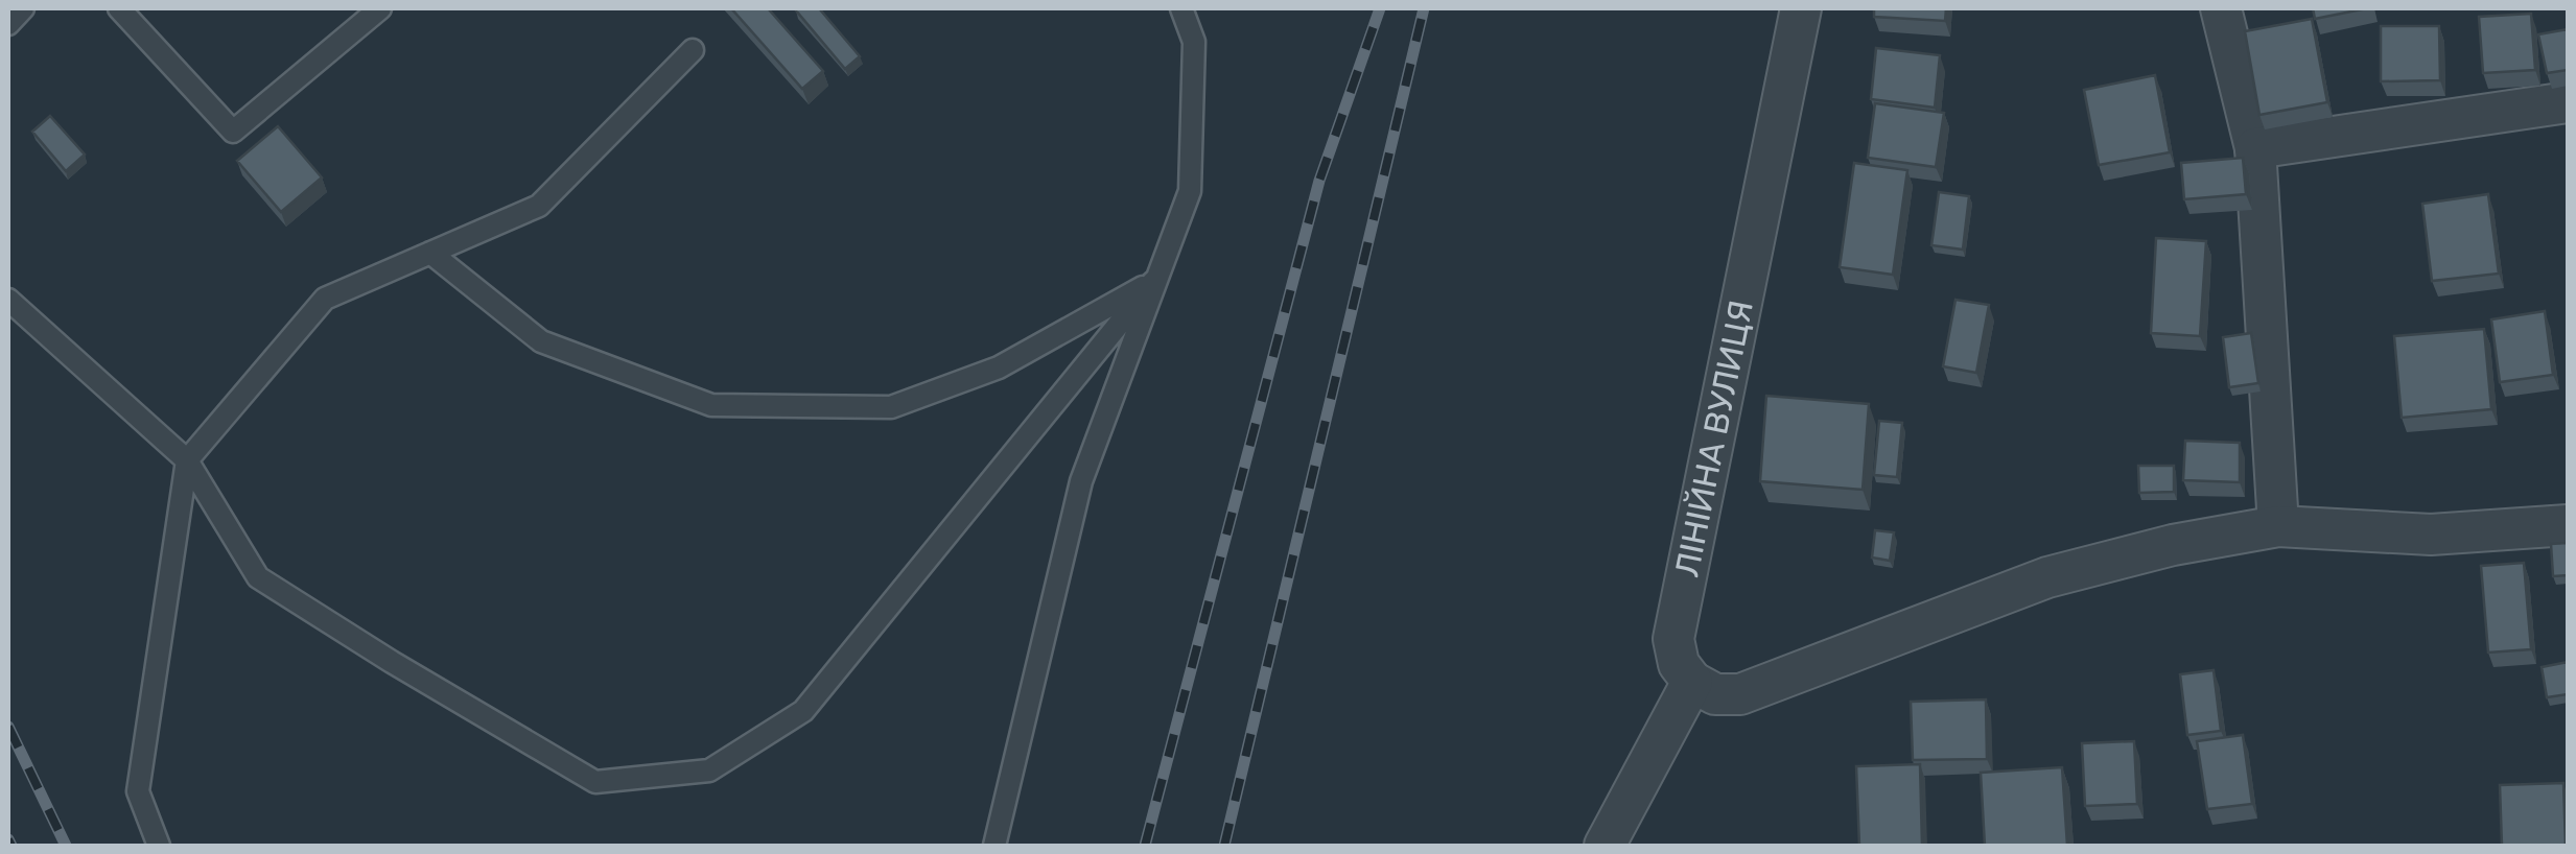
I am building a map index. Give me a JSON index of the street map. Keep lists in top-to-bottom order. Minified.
{"streets":{"street":["ЛІНІЙНА ВУЛИЦЯ"]}}
